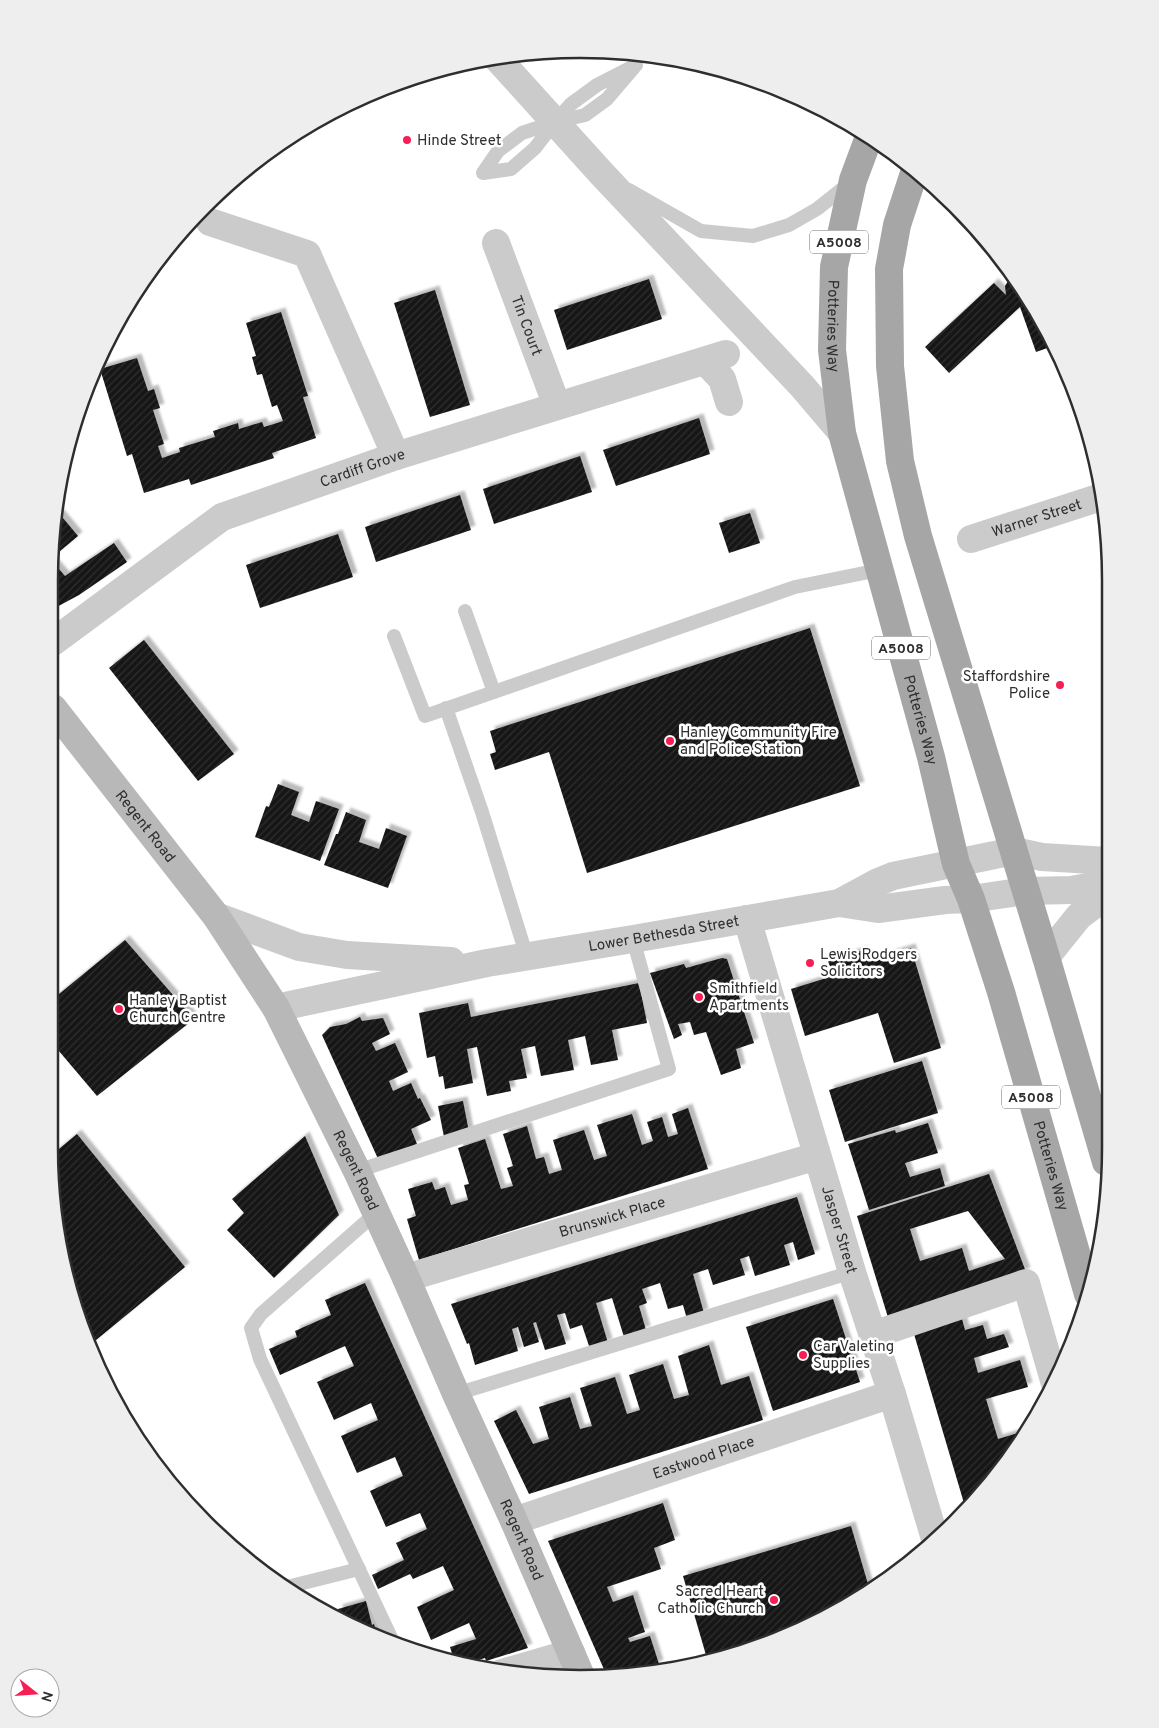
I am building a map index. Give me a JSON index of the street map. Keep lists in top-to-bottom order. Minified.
{"streets":{"main road":["A5008","Potteries Way"],"street":["Tin Court","Cardiff Grove","Warner Street","Regent Road","Lower Bethesda Street","Brunswick Place","Jasper Street","Eastwood Place"]},"crossings":[["A5008","Lower Bethesda Street"],["Tin Court","Cardiff Grove"],["Potteries Way","Lower Bethesda Street"],["Regent Road","Lower Bethesda Street"],["Regent Road","Brunswick Place"],["Regent Road","Eastwood Place"],["Lower Bethesda Street","Jasper Street"],["Brunswick Place","Jasper Street"],["Jasper Street","Eastwood Place"]],"places":["Hinde Street","Staffordshire Police","Hanley Community Fire and Police Station","Lewis Rodgers Solicitors","Smithfield Apartments","Hanley Baptist Church Centre","Car Valeting Supplies","Sacred Heart Catholic Church"],"north":"right"}
